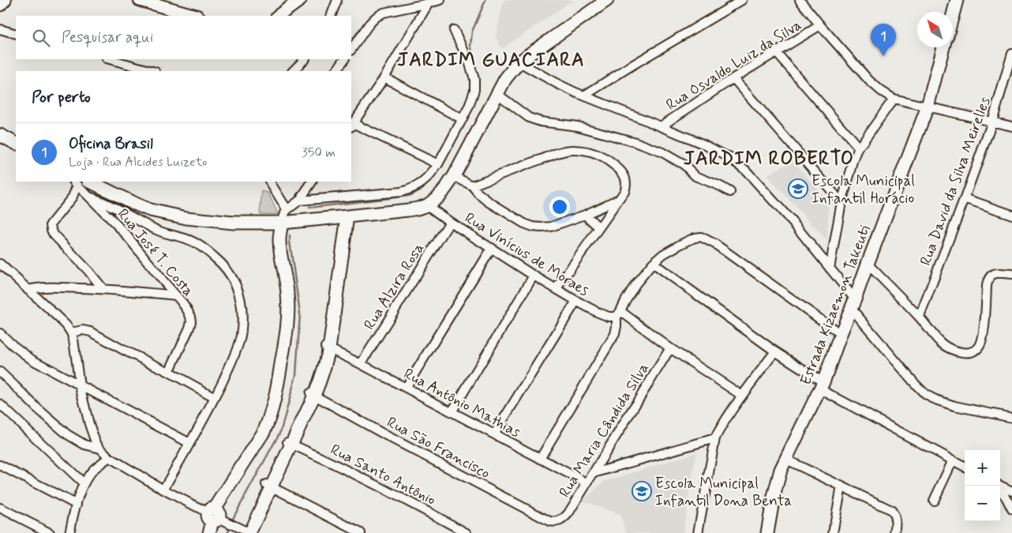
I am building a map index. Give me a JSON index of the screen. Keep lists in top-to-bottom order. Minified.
{"streets":{"main road":["Estrada Kizaemon Takeuti"],"street":["Rua Osvaldo Luiz da Silva","Rua David da Silva Meirelles","Rua José T. Costa","Rua Vinícius de Moraes","Rua Alzira Rosa","Rua Antônio Mathias","Rua Maria Cândida Silva","Rua São Francisco","Rua Santo Antônio"]},"crossings":[["Rua Vinícius de Moraes","Rua Alzira Rosa"],["Rua Alzira Rosa","Rua Antônio Mathias"],["Rua Antônio Mathias","Rua Maria Cândida Silva"],["Rua Maria Cândida Silva","Rua São Francisco"]],"districts":["JARDIM GUACIARA","JARDIM ROBERTO"],"places":{"school or university":["Escola Municipal Infantil Horácio","Escola Municipal Infantil Dona Benta"]},"north":"top left","page":{"search":"Pesquisar aqui","pins":"1","heading":"Por perto","list":[{"mark":"1","name":"Oficina Brasil","note":"Loja · Rua Alcides Luizeto","value":"350 m"}],"map_buttons":["+","−"]}}
